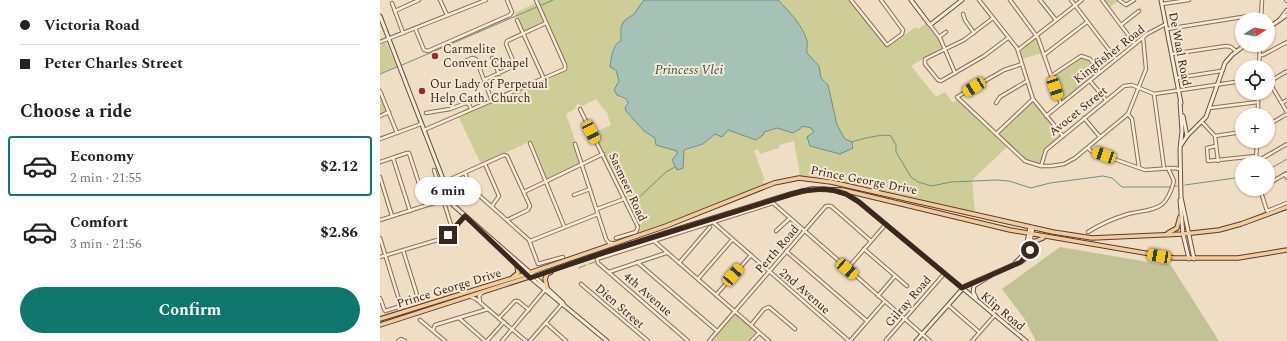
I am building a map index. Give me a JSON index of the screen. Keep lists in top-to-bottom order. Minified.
{"streets":{"main road":["De Waal Road","Prince George Drive","Klip Road"],"street":["Kingfisher Road","Avocet Street","Sasmeer Road","Perth Road","2nd Avenue","4th Avenue","Gilray Road","Dien Street"]},"crossings":[["De Waal Road","Kingfisher Road"],["De Waal Road","Prince George Drive"],["Prince George Drive","Klip Road"],["Perth Road","2nd Avenue"],["Gilray Road","Klip Road"]],"water":["Princess Vlei"],"places":["Carmelite Convent Chapel","Our Lady of Perpetual Help Cath. Church"],"north":"right","page":{"banner":["Victoria Road","Peter Charles Street"],"map_buttons":["+","−"],"heading":"Choose a ride","list":[{"name":"Economy","note":"2 min · 21:55","value":"$2.12"},{"name":"Comfort","note":"3 min · 21:56","value":"$2.86"}],"bubble":"6 min","buttons":"Confirm"}}
